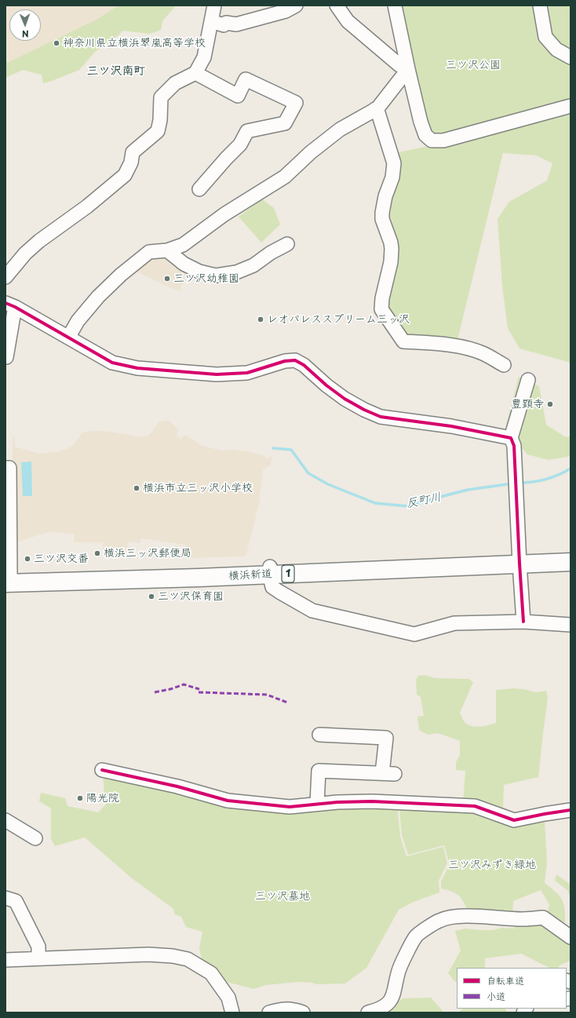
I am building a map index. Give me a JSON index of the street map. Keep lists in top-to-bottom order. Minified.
{"streets":{"highway":["1","横浜新道"]},"districts":["三ツ沢南町"],"water":["反町川"],"parks":["三ツ沢公園","三ツ沢みずき緑地","三ツ沢墓地"],"places":["神奈川県立横浜翠嵐高等学校","三ツ沢幼稚園","レオパレススプリーム三ッ沢","豊顕寺","横浜市立三ッ沢小学校","横浜三ッ沢郵便局","三ツ沢交番","三ツ沢保育園","陽光院"],"legend":["自転車道","小道"],"north":"bottom"}
